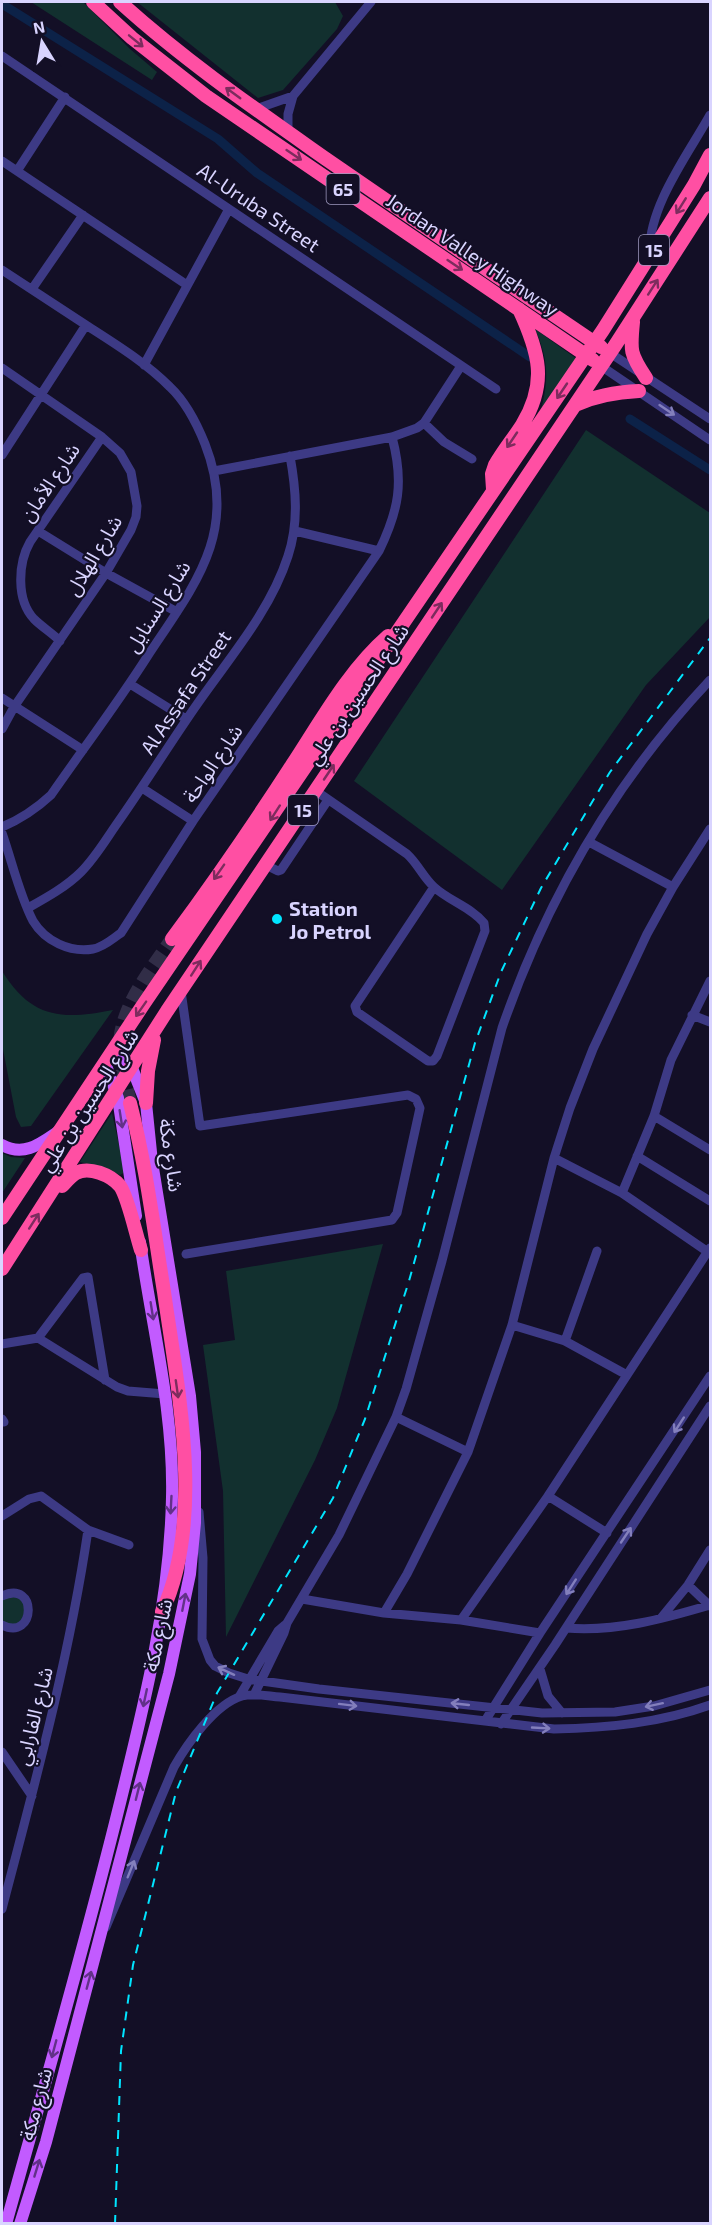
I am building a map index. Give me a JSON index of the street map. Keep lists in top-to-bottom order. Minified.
{"streets":{"highway":["65","15","Jordan Valley Highway","شارع الحسين بن علي"],"main road":["شارع مكة"],"street":["Al-Uruba Street","شارع الأمان","شارع الهلال","شارع السنايل","Al Assafa Street","شارع الواحة","شارع الفارابي"]},"crossings":[["15","Jordan Valley Highway"],["15","شارع الحسين بن علي"],["Jordan Valley Highway","شارع الحسين بن علي"],["شارع الأمان","شارع الهلال"],["Al Assafa Street","شارع الواحة"],["شارع الحسين بن علي","شارع مكة"]],"places":["Station Jo Petrol"],"north":"top"}
